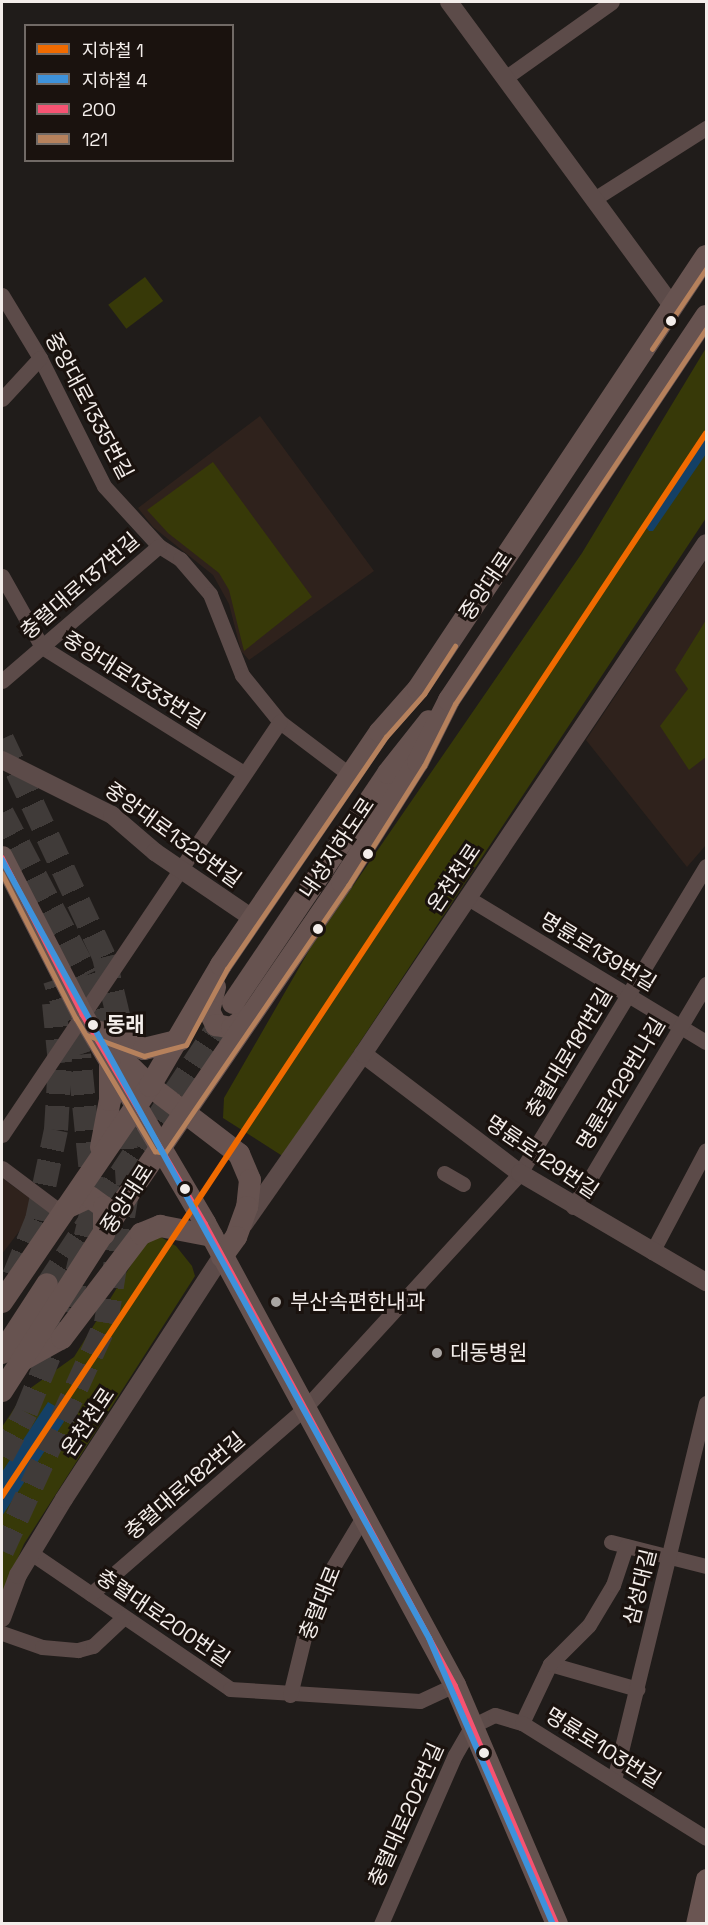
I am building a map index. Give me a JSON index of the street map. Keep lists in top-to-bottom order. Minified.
{"streets":{"main road":["중앙대로","내성지하도로"],"street":["중앙대로1335번길","충렬대로137번길","중앙대로1333번길","중앙대로1325번길","온천천로","명륜로139번길","충렬대로181번길","명륜로129번나길","명륜로129번길","충렬대로182번길","삼성대길","충렬대로","충렬대로200번길","명륜로103번길","충렬대로202번길"]},"crossings":[["중앙대로1335번길","충렬대로137번길"],["중앙대로1335번길","중앙대로"],["충렬대로137번길","중앙대로1333번길"],["중앙대로","중앙대로1325번길"],["중앙대로","내성지하도로"],["온천천로","명륜로139번길"],["온천천로","명륜로129번길"],["온천천로","충렬대로200번길"],["명륜로139번길","충렬대로181번길"],["명륜로139번길","명륜로129번나길"],["충렬대로181번길","명륜로129번길"],["충렬대로181번길","충렬대로182번길"],["명륜로129번나길","명륜로129번길"],["충렬대로182번길","충렬대로200번길"],["삼성대길","명륜로103번길"],["충렬대로","충렬대로200번길"],["명륜로103번길","충렬대로202번길"]],"places":["동래","부산속편한내과","대동병원"],"lines":["transit line 121","metro line 1","transit line 200","metro line 4"],"legend":["지하철 1","지하철 4","200","121"]}
